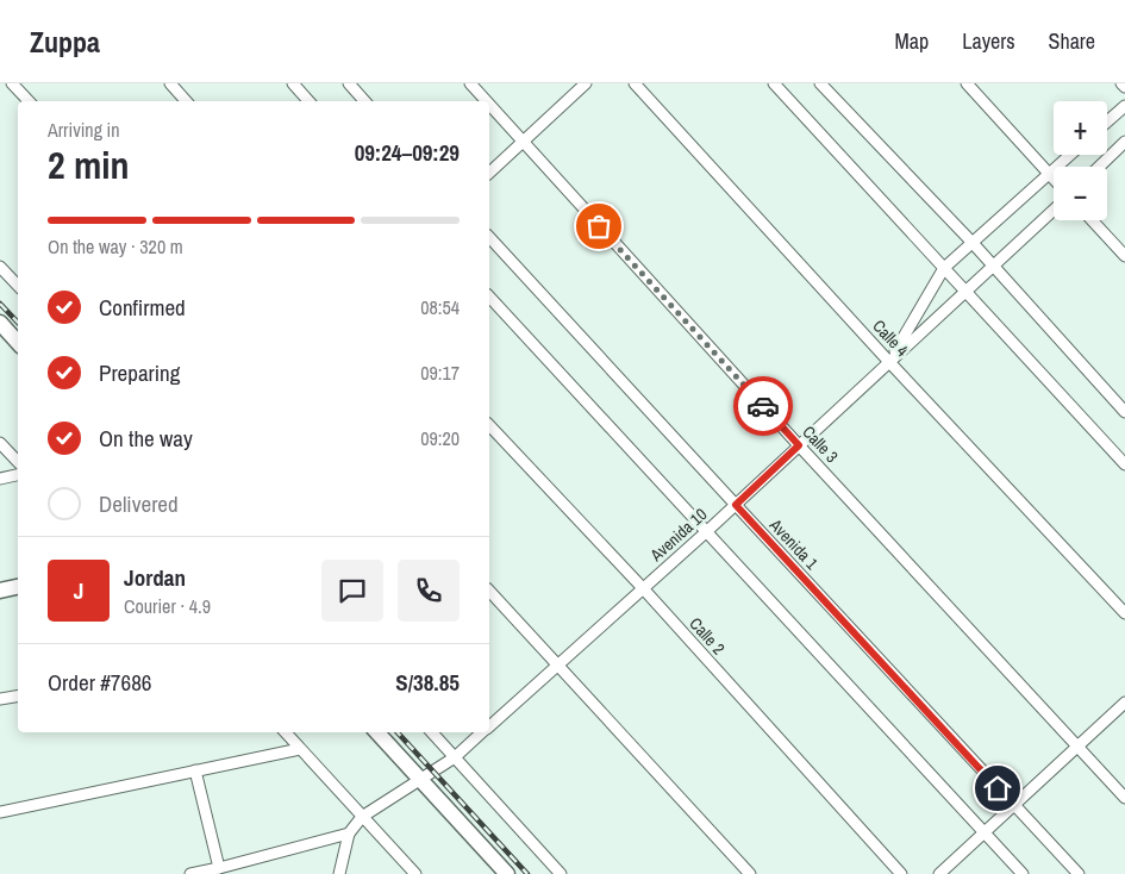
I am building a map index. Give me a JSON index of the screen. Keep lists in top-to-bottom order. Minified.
{"streets":{"street":["Calle 4","Calle 3","Avenida 10","Avenida 1","Calle 2"]},"crossings":[["Calle 4","Avenida 10"],["Calle 3","Avenida 10"],["Avenida 10","Avenida 1"],["Avenida 10","Calle 2"]],"page":{"header":"Zuppa","nav":["Map","Layers","Share"],"map_buttons":["+","−"],"heading":["2 min","Arriving in","09:24–09:29"],"panel":["Jordan","Courier · 4.9","Order #7686","S/38.85"],"bar":"On the way · 320 m","list":[["Confirmed","08:54"],["Preparing","09:17"],["On the way","09:20"],"Delivered"],"round":"J"}}
